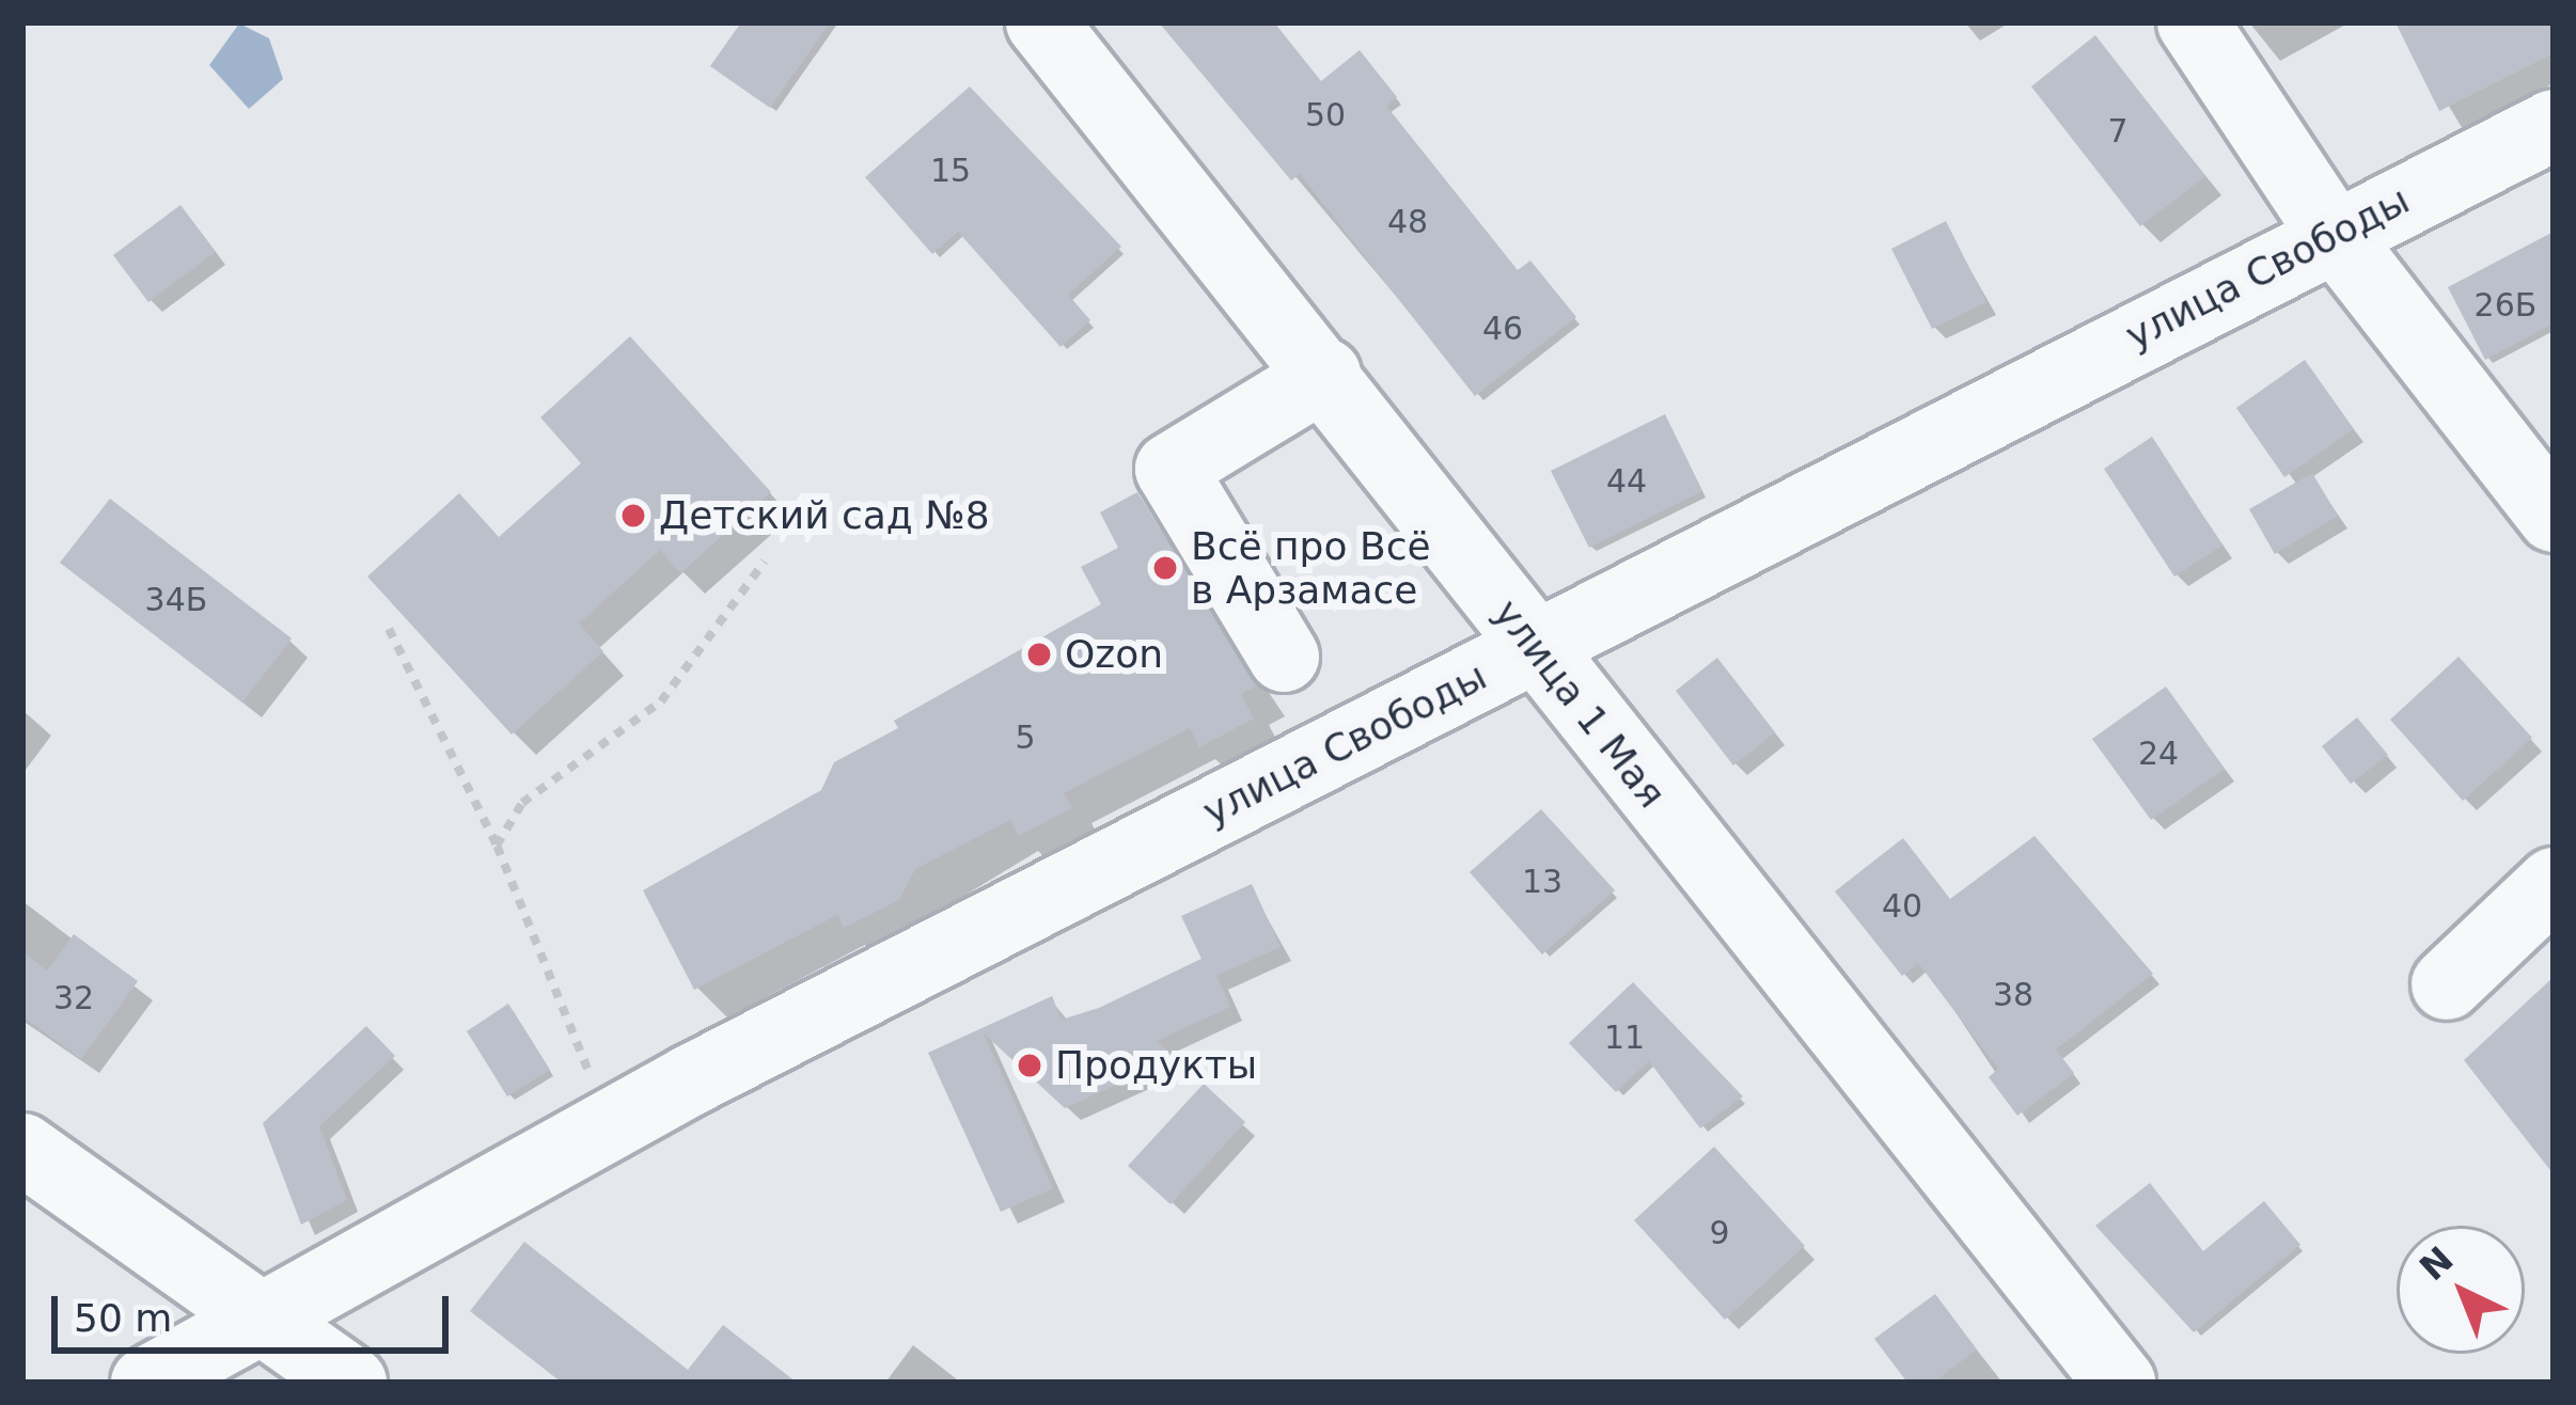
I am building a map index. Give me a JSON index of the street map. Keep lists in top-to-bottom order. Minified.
{"streets":{"street":["улица Свободы","улица 1 Мая"]},"crossings":[["улица Свободы","улица 1 Мая"]],"places":["Детский сад №8","Всё про Всё в Арзамасе","Ozon","Продукты"],"house_numbers":["50","7","15","48","26Б","46","44","34Б","5","24","13","40","38","32","11","9"],"scale_bar":"50 m","north":"top left"}
